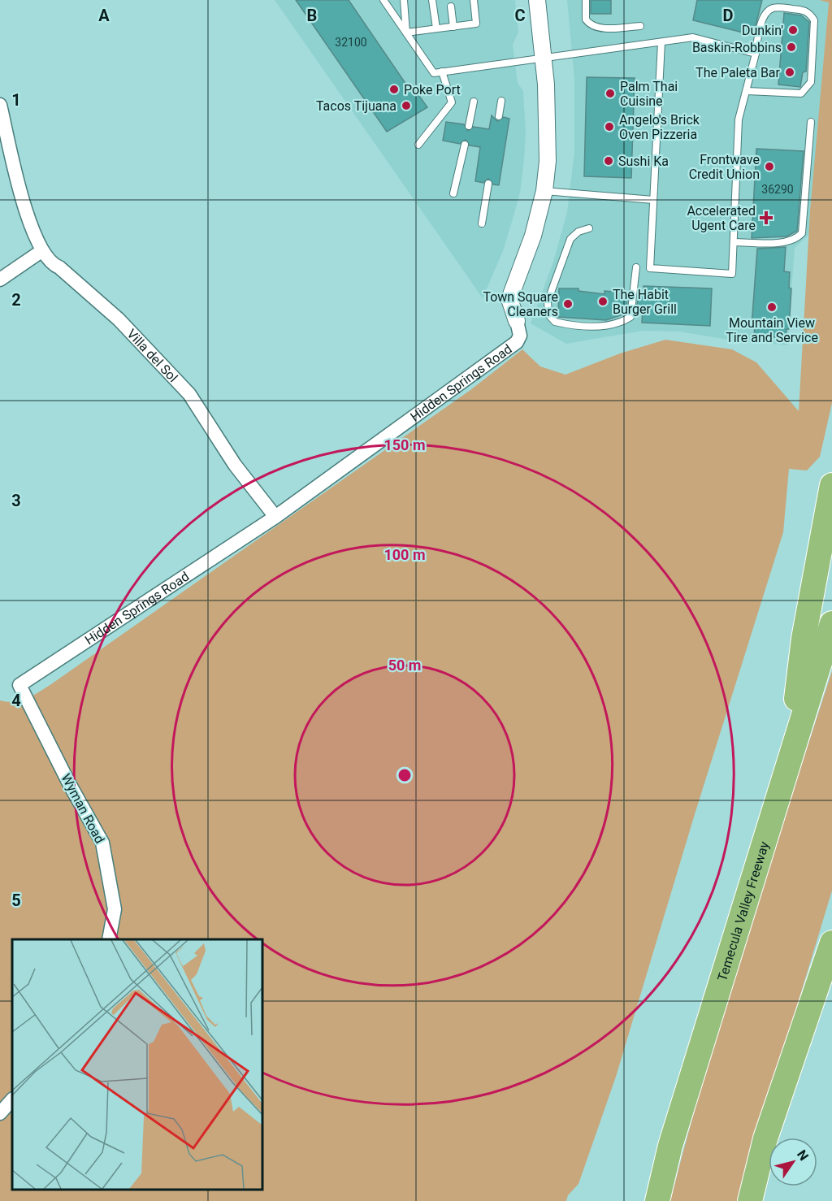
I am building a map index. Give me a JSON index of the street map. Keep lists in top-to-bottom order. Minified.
{"streets":{"highway":["Temecula Valley Freeway"],"street":["Villa del Sol","Hidden Springs Road","Wyman Road"]},"crossings":[["Villa del Sol","Hidden Springs Road"],["Hidden Springs Road","Wyman Road"]],"places":{"other":["Dunkin'","Baskin-Robbins","The Paleta Bar","Poke Port","Palm Thai Cuisine","Tacos Tijuana","Angelo's Brick Oven Pizzeria","Sushi Ka","Frontwave Credit Union","The Habit Burger Grill","Town Square Cleaners","Mountain View Tire and Service"],"health":["Accelerated Ugent Care"]},"house_numbers":["32100","36290"],"north":"top right","grid":{"columns":["A","B","C","D"],"rows":["1","2","3","4","5"]},"rings":["150 m","100 m","50 m"]}
